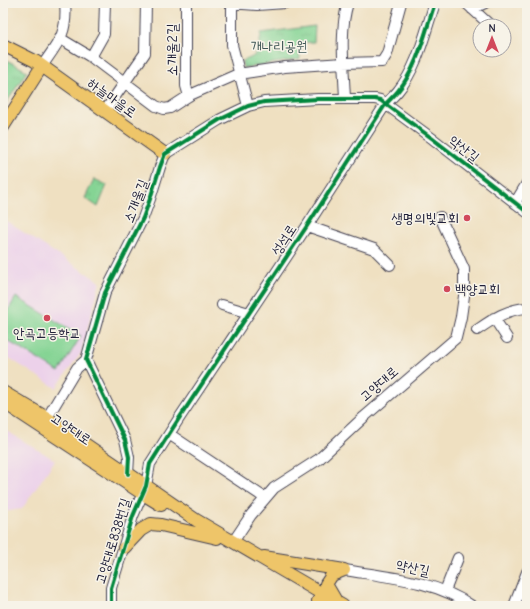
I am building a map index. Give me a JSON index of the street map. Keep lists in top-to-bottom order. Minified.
{"streets":{"main road":["하늘마을로","고양대로"],"street":["소개울2길","약산길","소개울길","성석로","고양대로838번길"]},"crossings":[["소개울2길","하늘마을로"],["하늘마을로","소개울길"],["약산길","성석로"],["성석로","고양대로"],["성석로","고양대로838번길"],["고양대로","고양대로838번길"]],"parks":["개나리공원"],"places":["생명의빛교회","백양교회","안곡고등학교"],"north":"top"}
